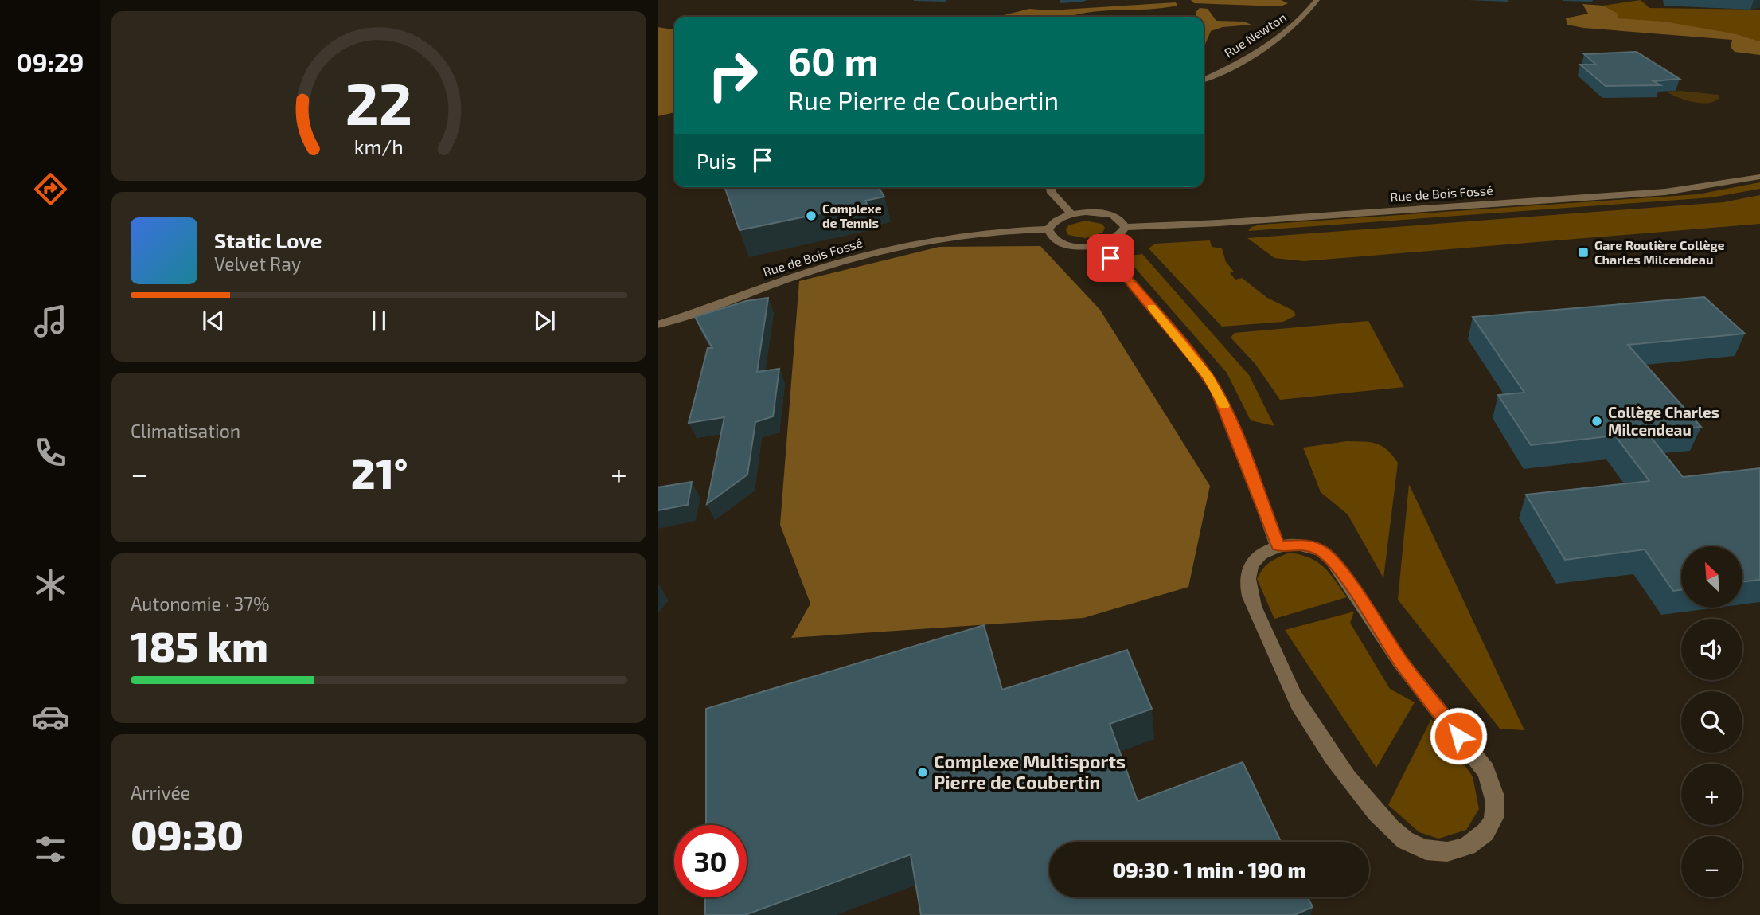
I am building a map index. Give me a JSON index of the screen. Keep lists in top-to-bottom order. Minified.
{"streets":{"street":["Rue Newton","Rue de Bois Fossé"]},"places":{"other":["Complexe de Tennis","Collège Charles Milcendeau","Complexe Multisports Pierre de Coubertin"],"transit":["Gare Routière Collège Charles Milcendeau"]},"north":"top left","page":{"tabs":"09:29","turn":["60 m","Rue Pierre de Coubertin"],"then":"Puis","song":["Static Love","Velvet Ray"],"tile":["Climatisation",["Autonomie · 37%","185 km"],["Arrivée","09:30"]],"heat":["−","21°","+"],"map_buttons":["+","−"],"limit":"30","trip":"09:30 · 1 min · 190 m","gauge":["22","km/h"]}}
